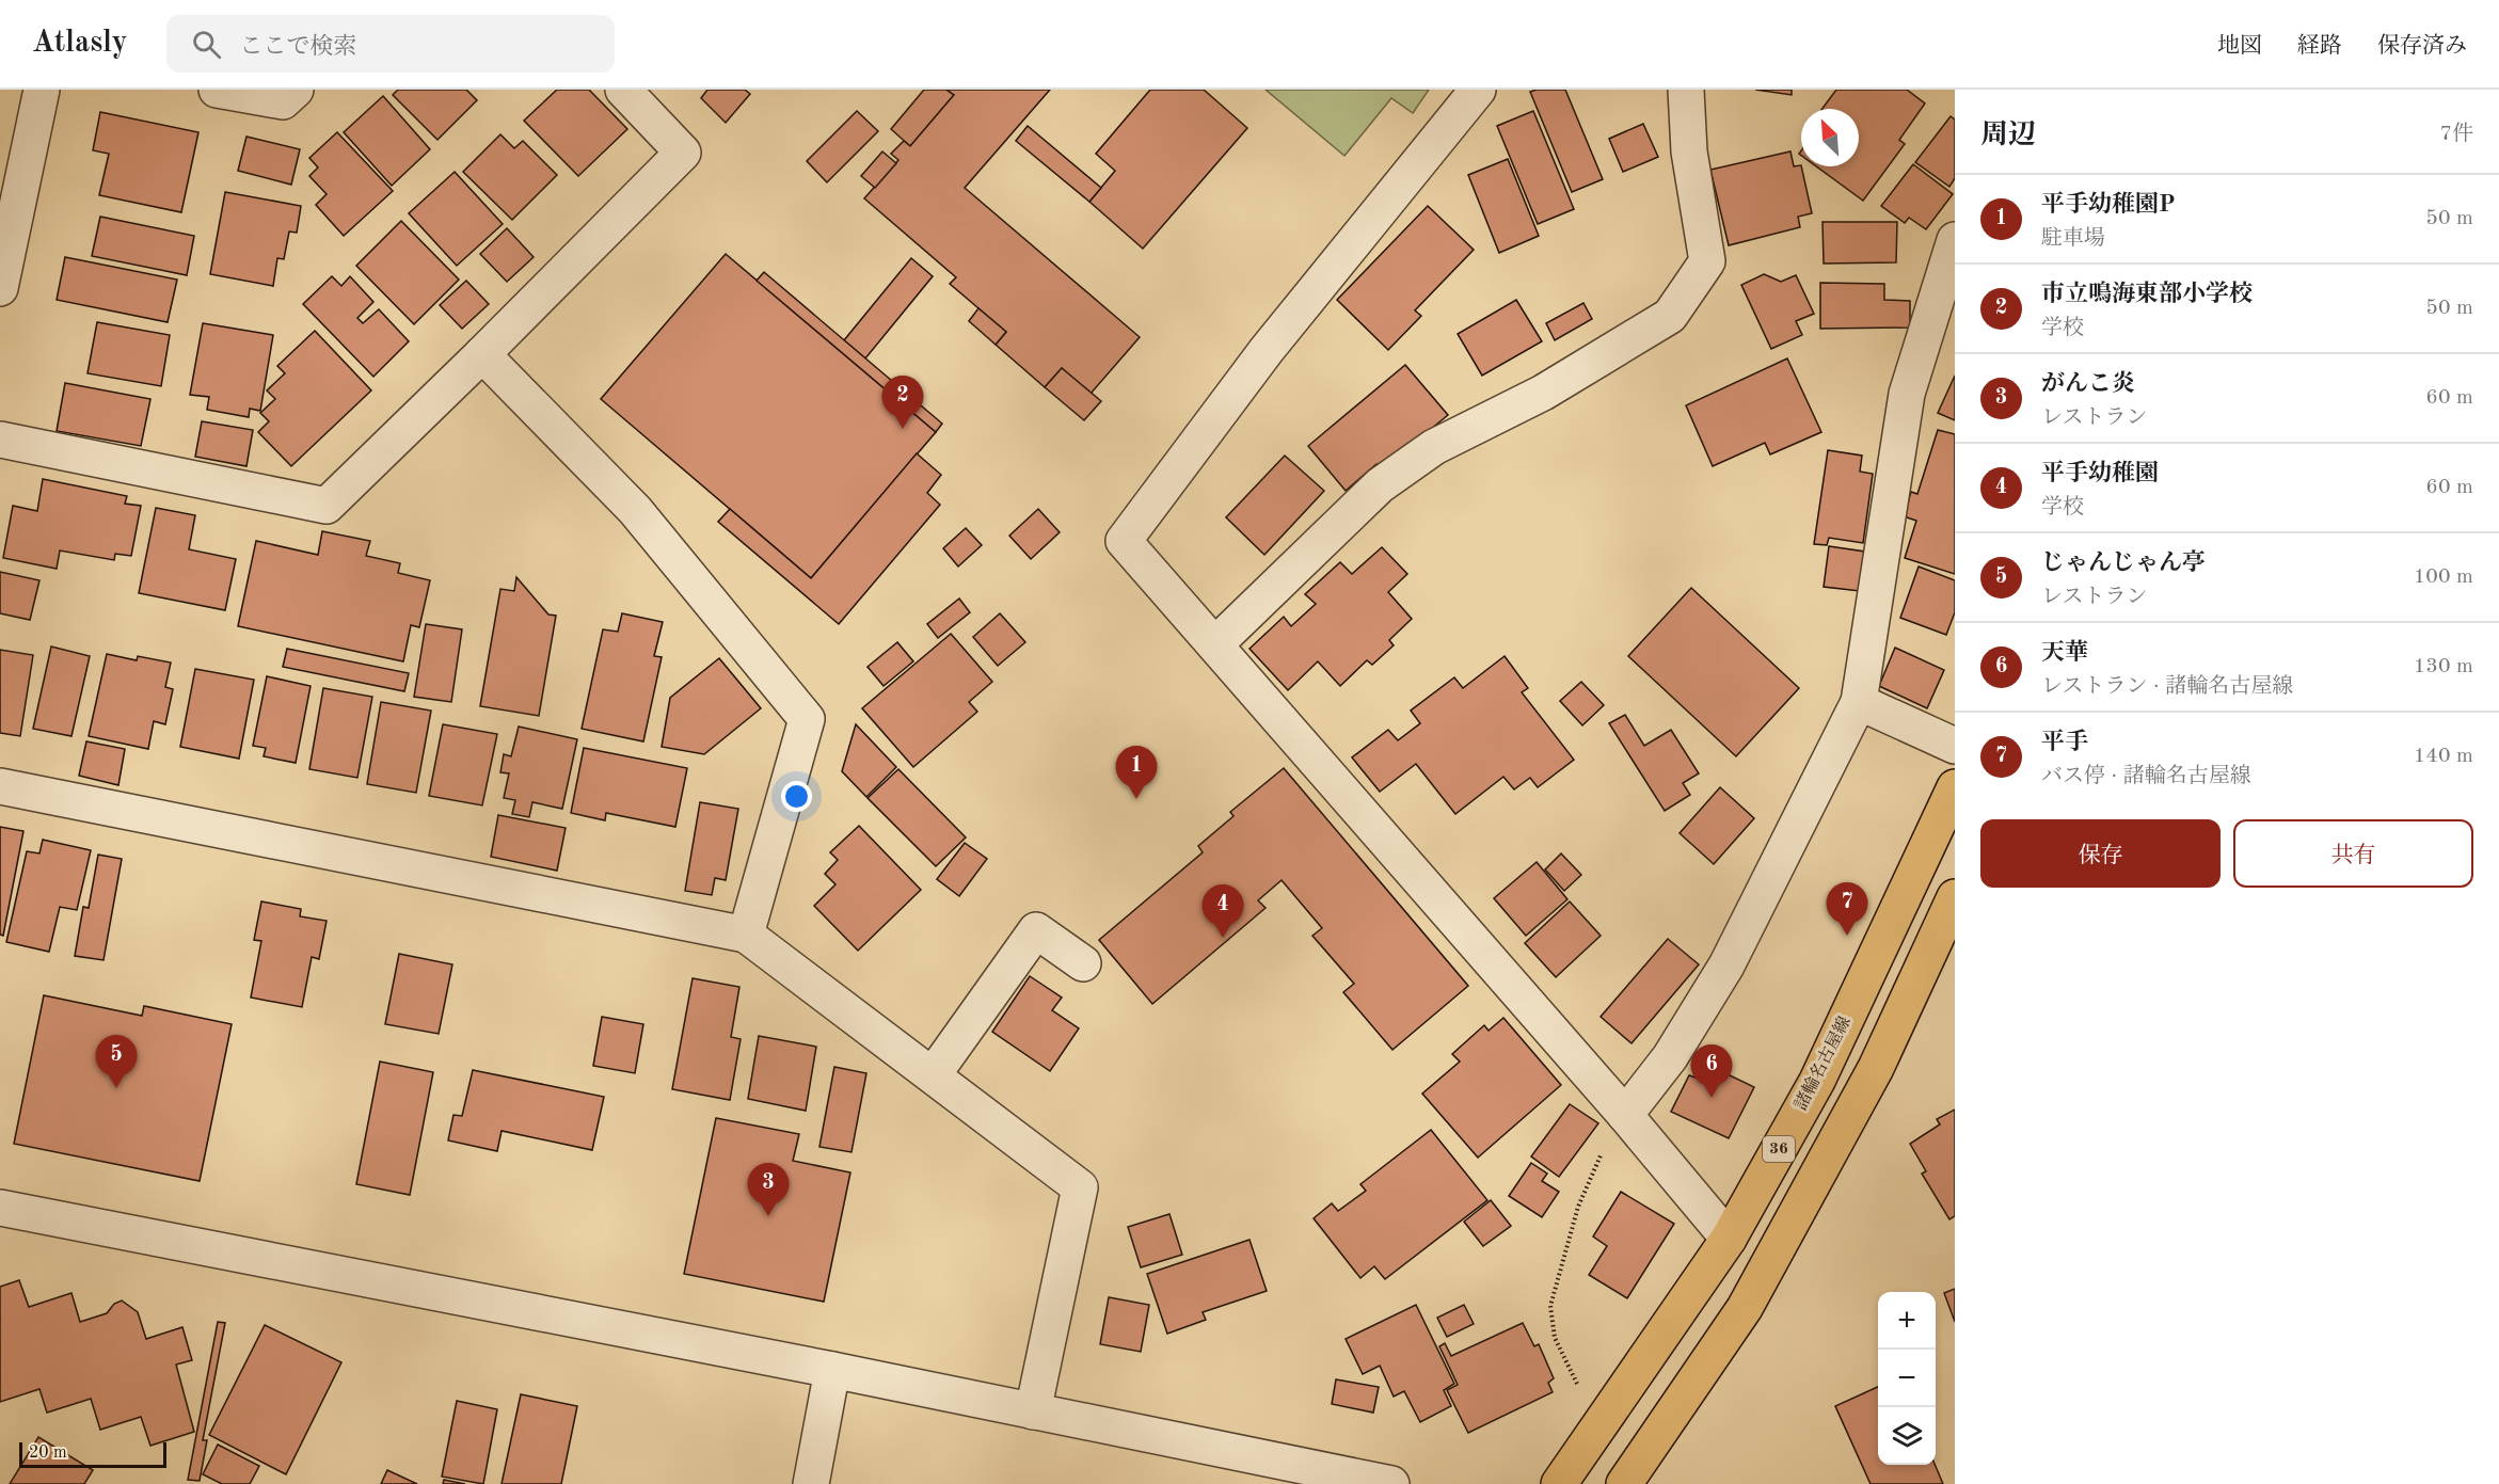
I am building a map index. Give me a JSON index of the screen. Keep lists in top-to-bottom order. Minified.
{"streets":{"main road":["諸輪名古屋線","36"]},"scale_bar":"20 m","north":"top left","page":{"header":"Atlasly","search":"ここで検索","nav":["地図","経路","保存済み"],"heading":["周辺","7件"],"list":[{"mark":"1","name":"平手幼稚園P","note":"駐車場","value":"50 m"},{"mark":"2","name":"市立鳴海東部小学校","note":"学校","value":"50 m"},{"mark":"3","name":"がんこ炎","note":"レストラン","value":"60 m"},{"mark":"4","name":"平手幼稚園","note":"学校","value":"60 m"},{"mark":"5","name":"じゃんじゃん亭","note":"レストラン","value":"100 m"},{"mark":"6","name":"天華","note":"レストラン · 諸輪名古屋線","value":"130 m"},{"mark":"7","name":"平手","note":"バス停 · 諸輪名古屋線","value":"140 m"}],"pins":["2","1","7","4","5","6","3"],"buttons":["保存","共有"],"map_buttons":["+","−"],"scale":"20 m"}}
